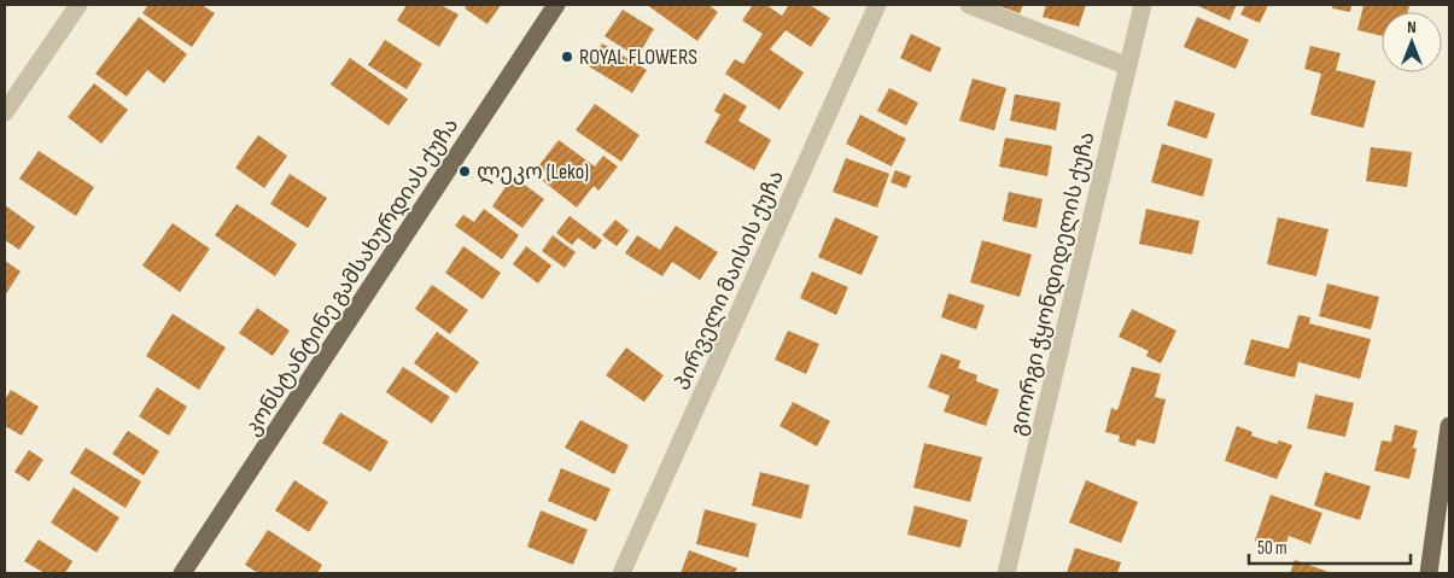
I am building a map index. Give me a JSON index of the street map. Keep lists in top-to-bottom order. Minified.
{"streets":{"main road":["კონსტანტინე გამსახურდიას ქუჩა"],"street":["პირველი მაისის ქუჩა","გიორგი ჭყონდიდელის ქუჩა"]},"places":["ROYAL FLOWERS","ლეკო (Leko)"],"scale_bar":"50 m","north":"top"}
